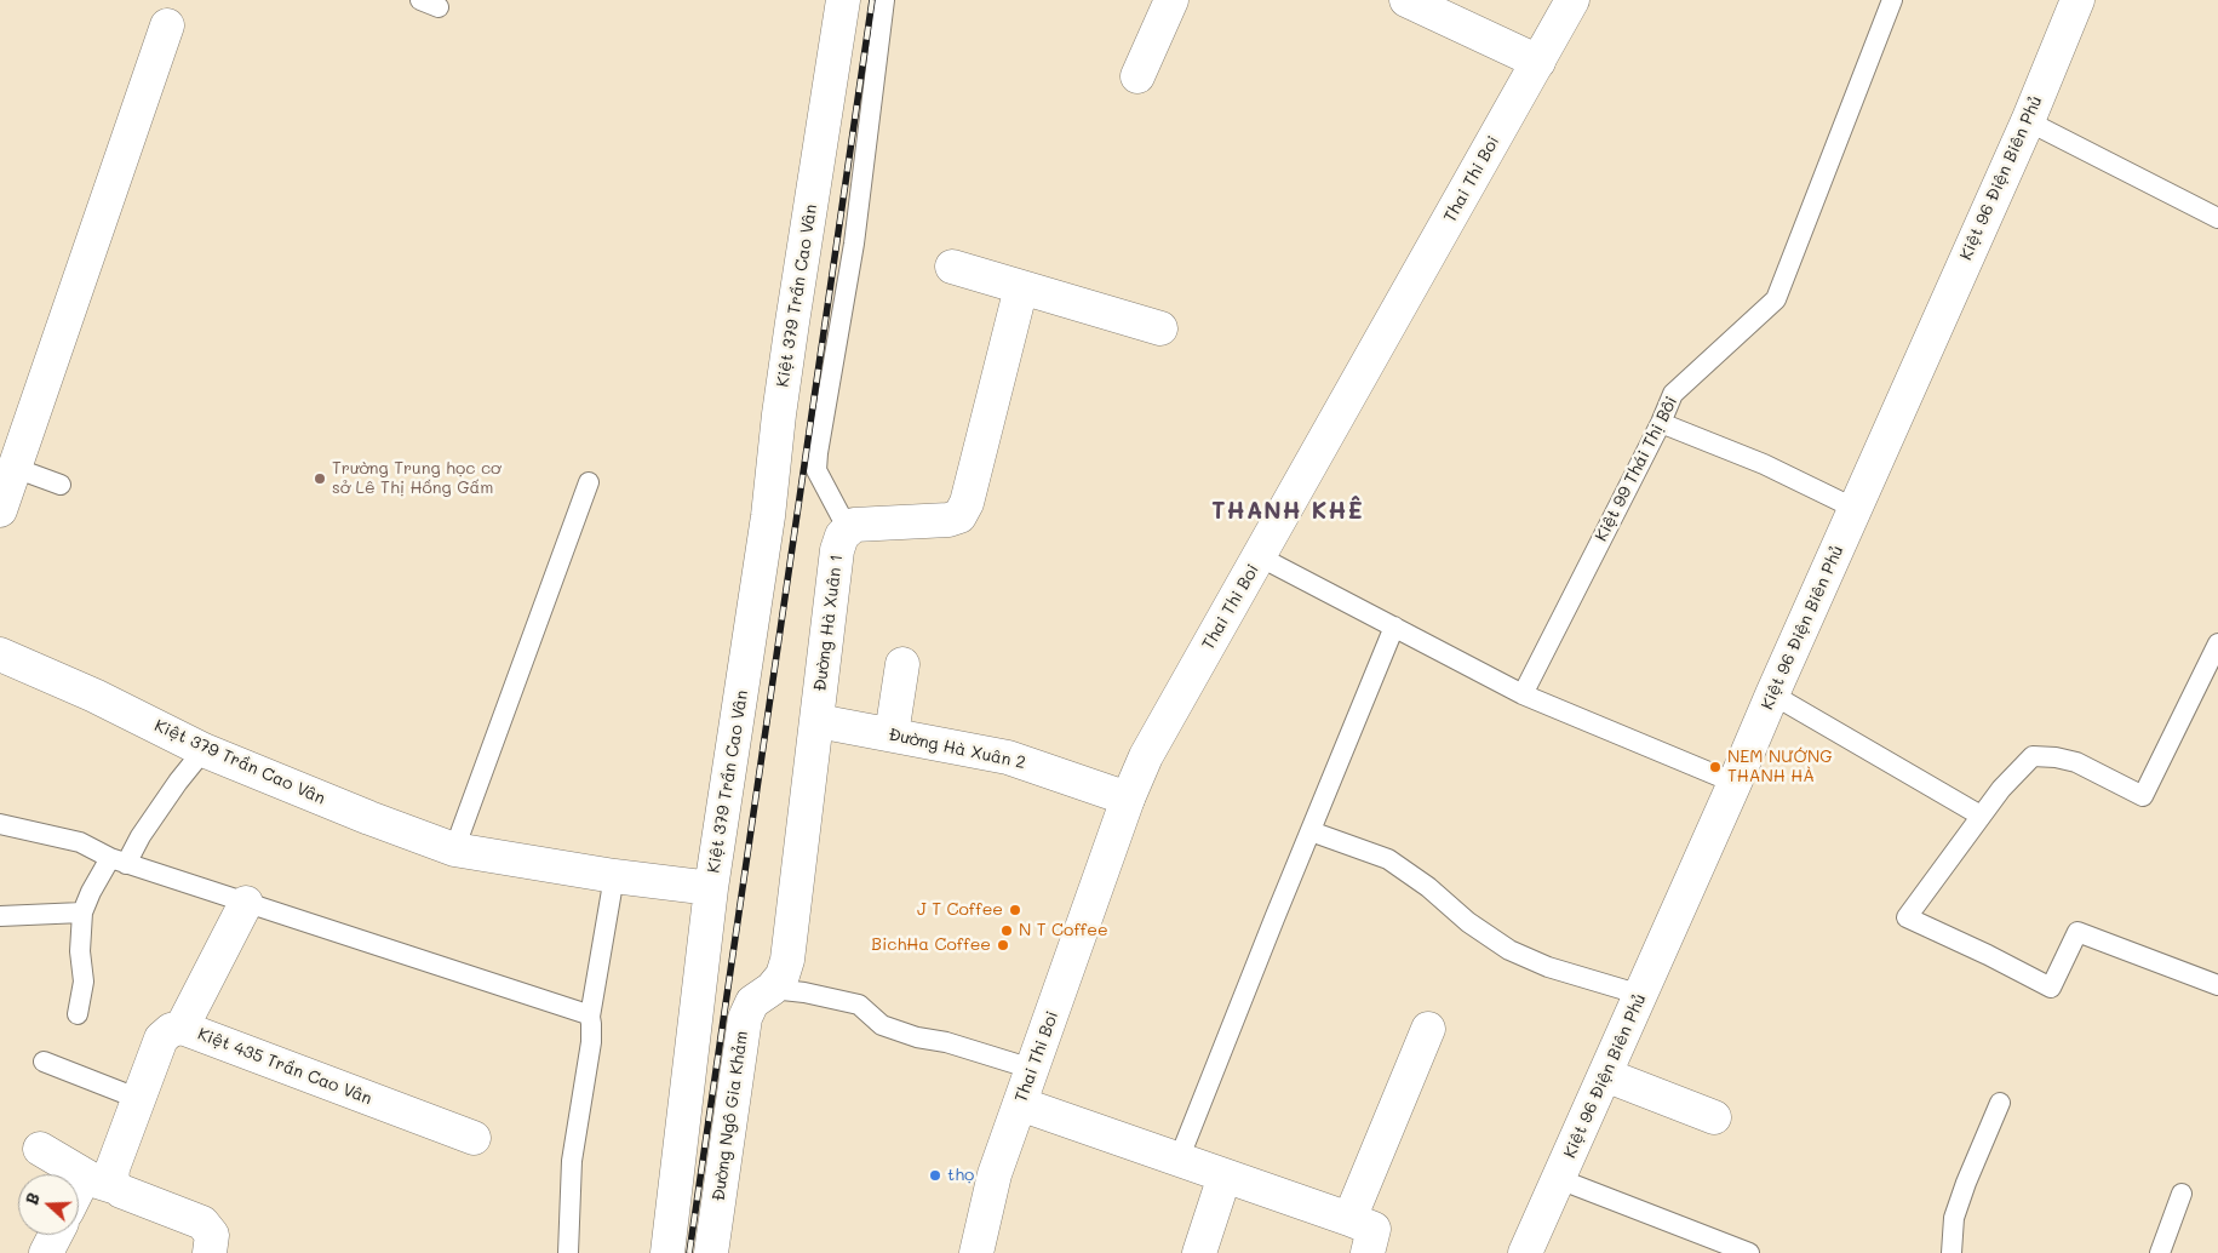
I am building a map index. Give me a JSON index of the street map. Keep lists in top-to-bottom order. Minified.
{"streets":{"street":["Kiệt 96 Điện Biên Phủ","Thai Thi Boi","Kiệt 379 Trần Cao Vân","Đường Hà Xuân 1","Đường Hà Xuân 2","Kiệt 435 Trần Cao Vân","Đường Ngô Gia Khảm"],"lane":["Kiệt 99 Thái Thị Bôi"]},"crossings":[["Thai Thi Boi","Đường Hà Xuân 2"],["Đường Hà Xuân 1","Đường Hà Xuân 2"],["Đường Hà Xuân 1","Đường Ngô Gia Khảm"]],"districts":["THANH KHÊ"],"places":["Trường Trung học cơ sở Lê Thị Hồng Gấm","NEM NƯỚNG THANH HÀ","J T Coffee","N T Coffee","BichHa Coffee","thọ"],"north":"left"}
